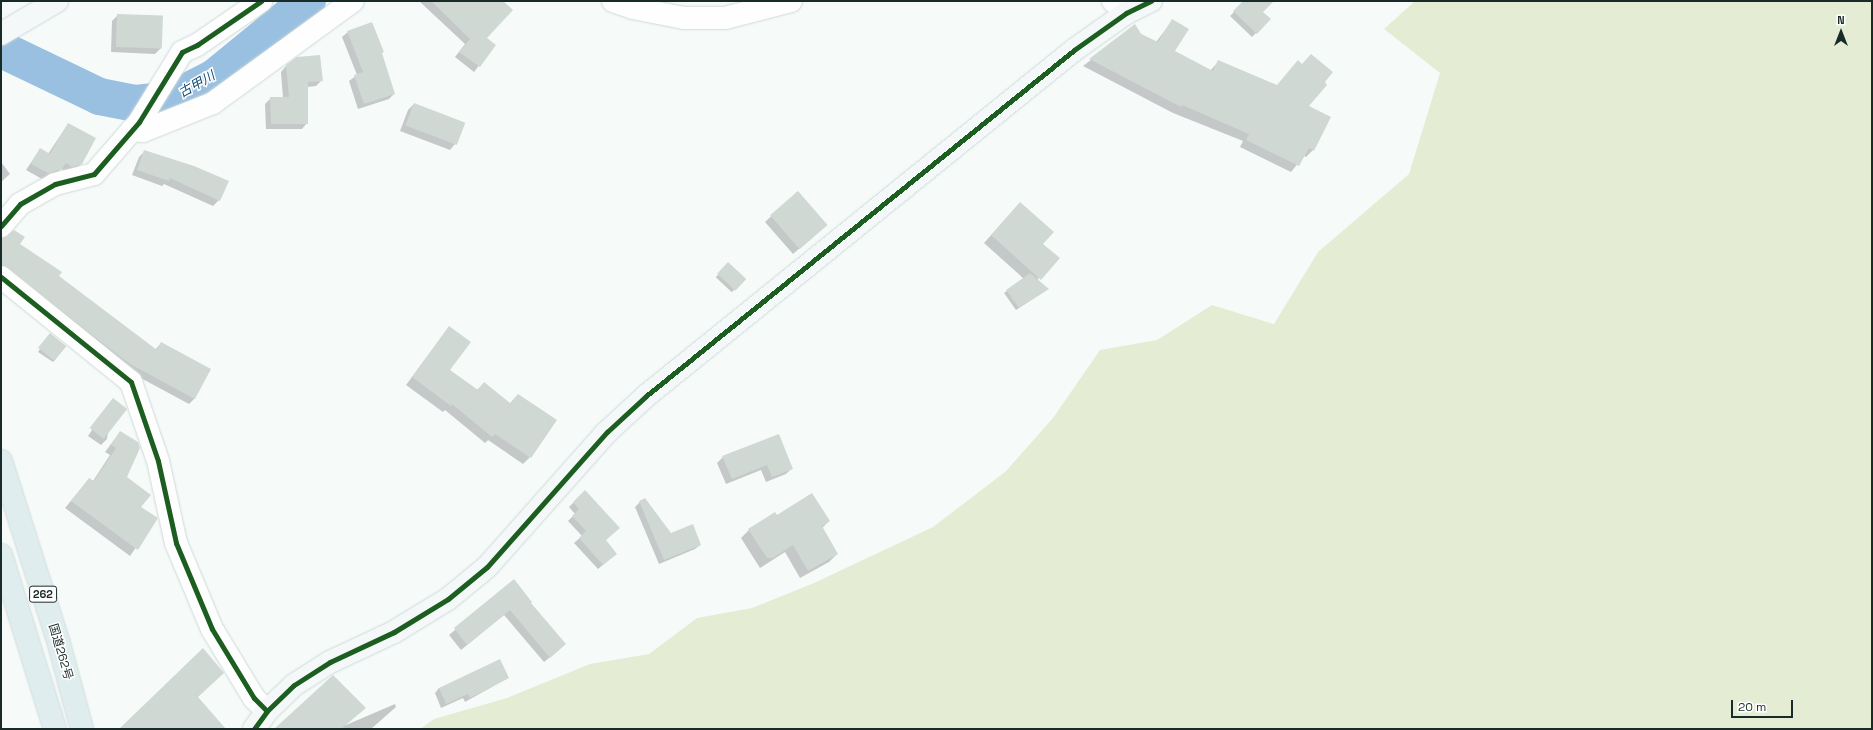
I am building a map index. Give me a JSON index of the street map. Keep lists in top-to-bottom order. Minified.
{"streets":{"highway":["262","国道262号"]},"water":["古甲川"],"scale_bar":"20 m","north":"top"}
